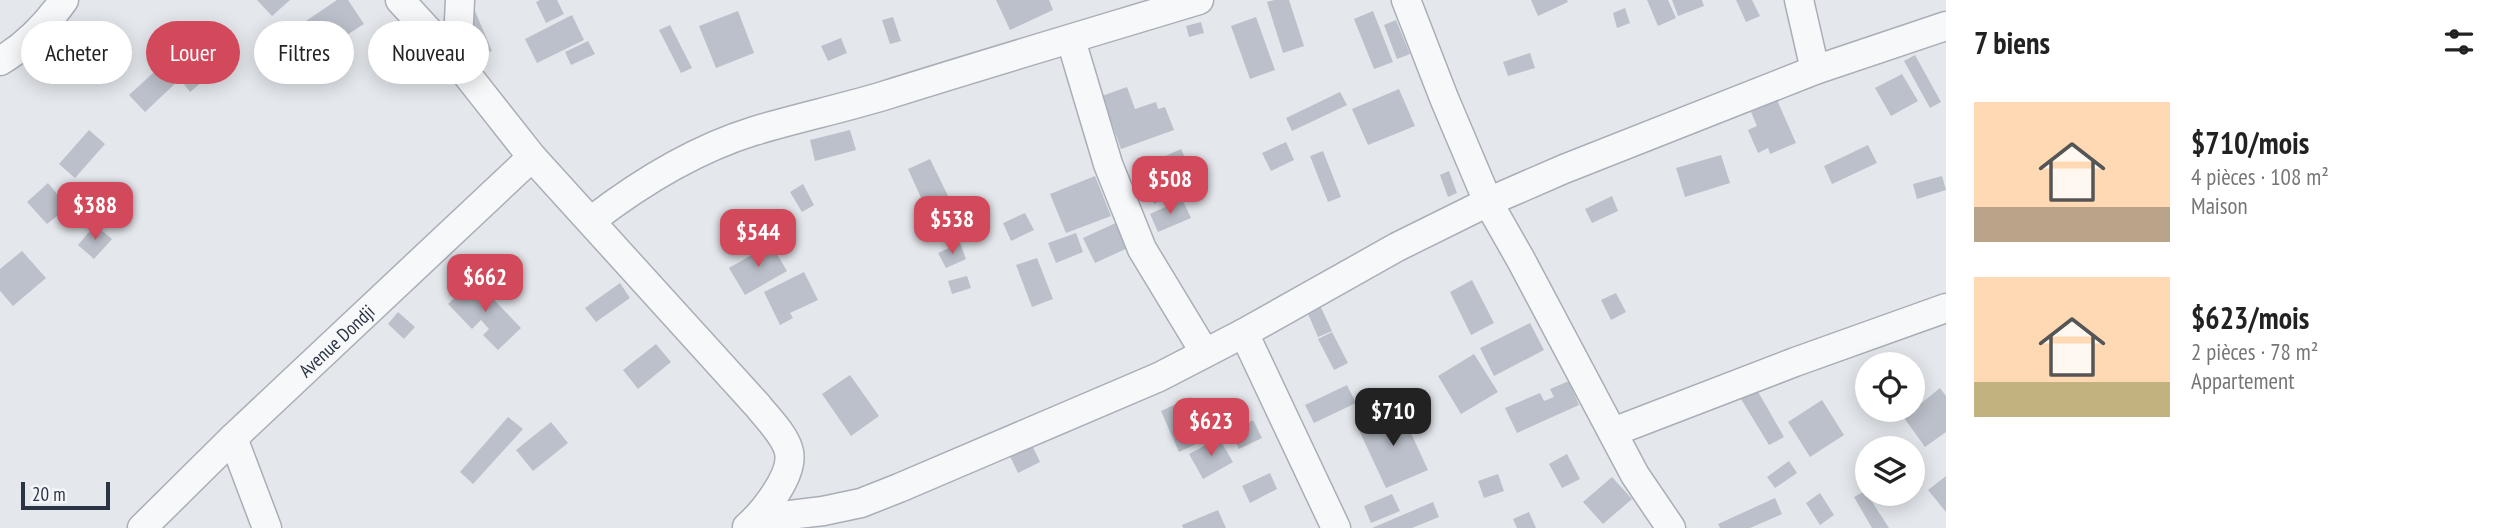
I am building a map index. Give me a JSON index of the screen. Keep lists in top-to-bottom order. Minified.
{"streets":{"street":["Avenue Dondji"]},"scale_bar":"20 m","page":{"heading":"7 biens","chip":["Acheter","Louer","Filtres","Nouveau"],"list":[{"name":"$710/mois","note":"4 pièces · 108 m² · Maison"},{"name":"$623/mois","note":"2 pièces · 78 m² · Appartement"}],"price":["$508","$388","$538","$544","$662","$710","$623"],"scale":"20 m"}}
